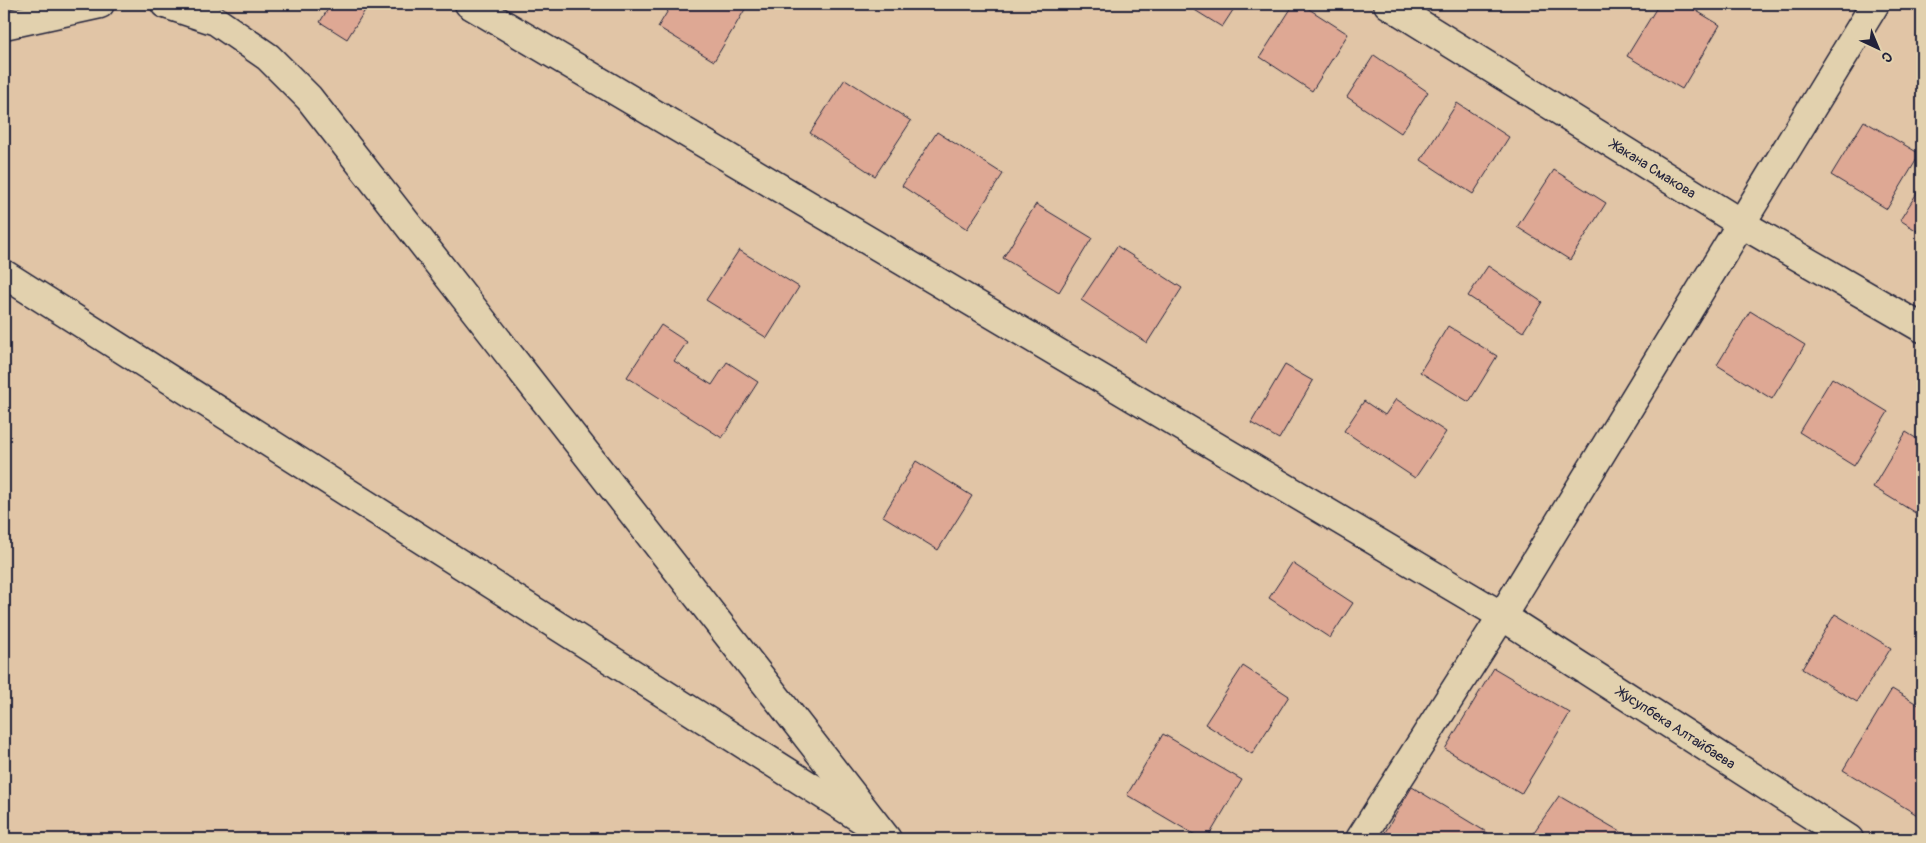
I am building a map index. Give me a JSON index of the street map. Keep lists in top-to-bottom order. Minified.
{"streets":{"street":["Жакана Смакова","Жусупбека Алтайбаева"]},"north":"bottom right"}
